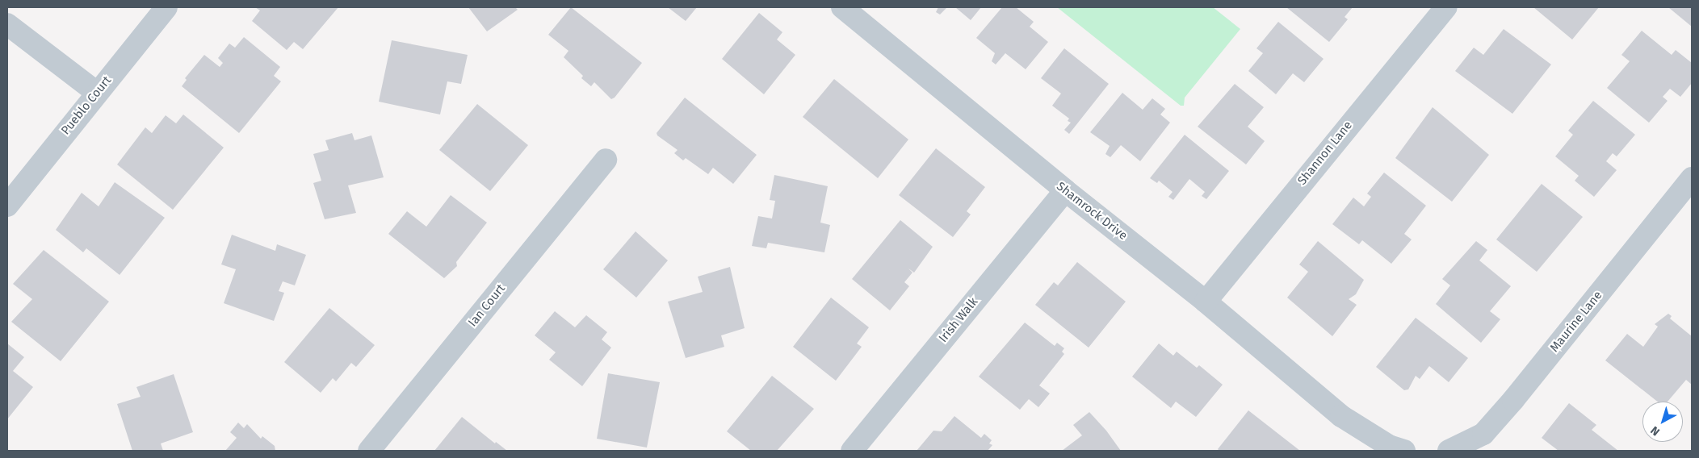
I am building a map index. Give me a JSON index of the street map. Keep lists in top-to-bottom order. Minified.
{"streets":{"street":["Pueblo Court","Shannon Lane","Shamrock Drive","Ian Court","Irish Walk","Maurine Lane"]},"crossings":[["Shannon Lane","Shamrock Drive"],["Shamrock Drive","Irish Walk"]],"north":"bottom left"}
